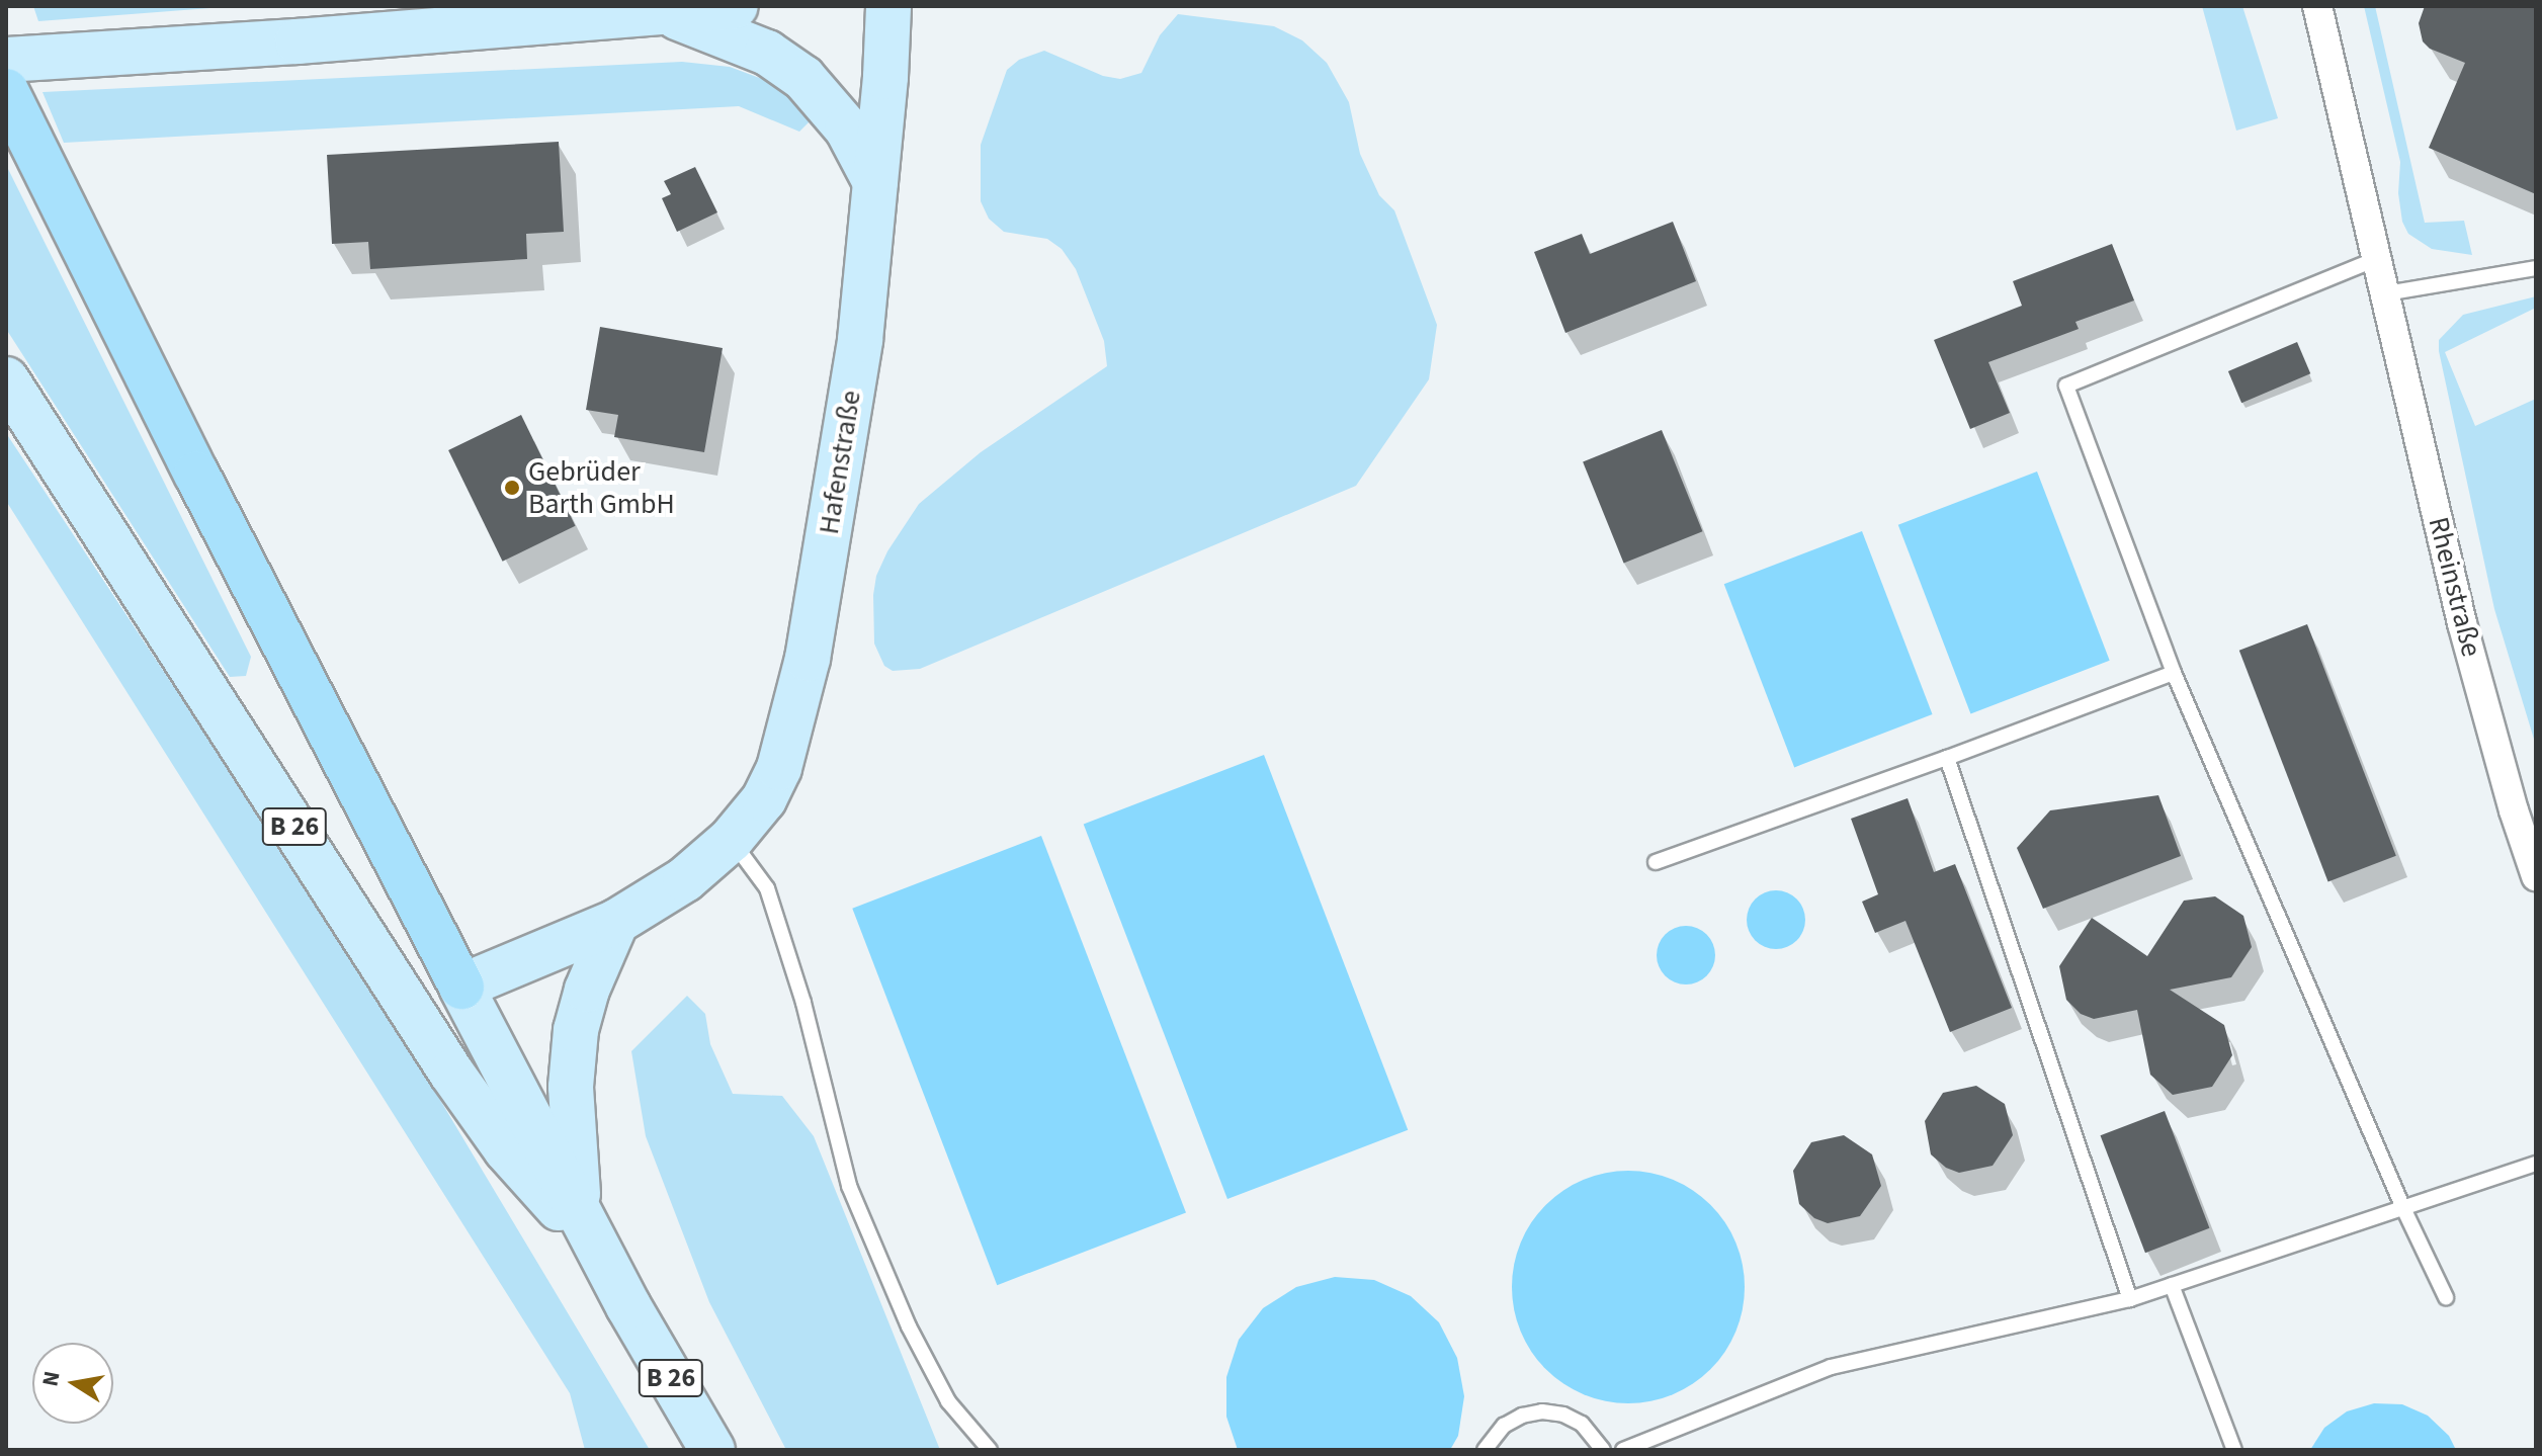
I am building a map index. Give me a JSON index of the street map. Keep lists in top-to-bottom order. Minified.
{"streets":{"main road":["Hafenstraße","B 26"],"street":["Rheinstraße"]},"crossings":[["Hafenstraße","B 26"]],"places":["Gebrüder Barth GmbH"],"north":"left"}
